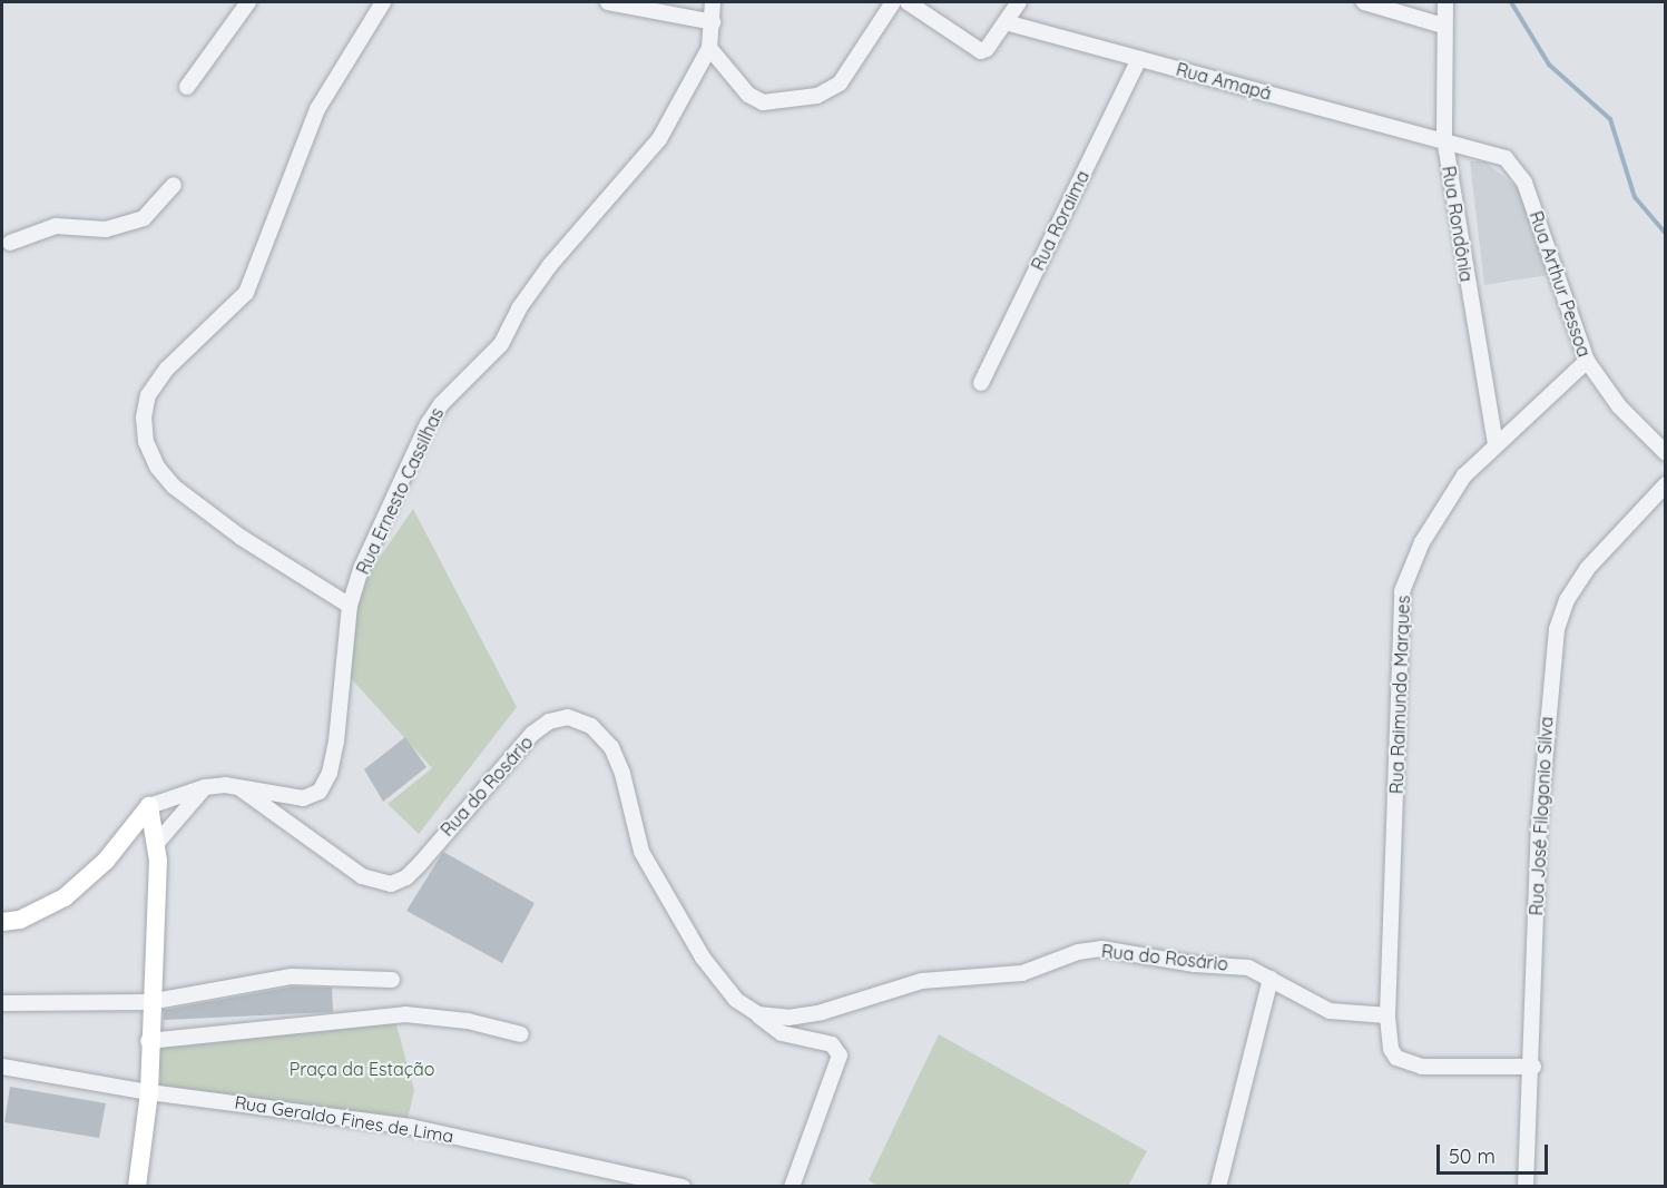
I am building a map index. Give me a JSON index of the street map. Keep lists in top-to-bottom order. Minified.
{"streets":{"street":["Rua Amapá","Rua Roraima","Rua Rondônia","Rua Arthur Pessoa","Rua Ernesto Cassilhas","Rua Raimundo Marques","Rua do Rosário","Rua José Filogonio Silva","Rua Geraldo Fines de Lima"]},"crossings":[["Rua Amapá","Rua Roraima"],["Rua Amapá","Rua Rondônia"],["Rua Amapá","Rua Arthur Pessoa"],["Rua Rondônia","Rua Arthur Pessoa"],["Rua Rondônia","Rua Raimundo Marques"],["Rua Arthur Pessoa","Rua Raimundo Marques"],["Rua Ernesto Cassilhas","Rua do Rosário"],["Rua Raimundo Marques","Rua do Rosário"]],"parks":["Praça da Estação"],"scale_bar":"50 m"}
